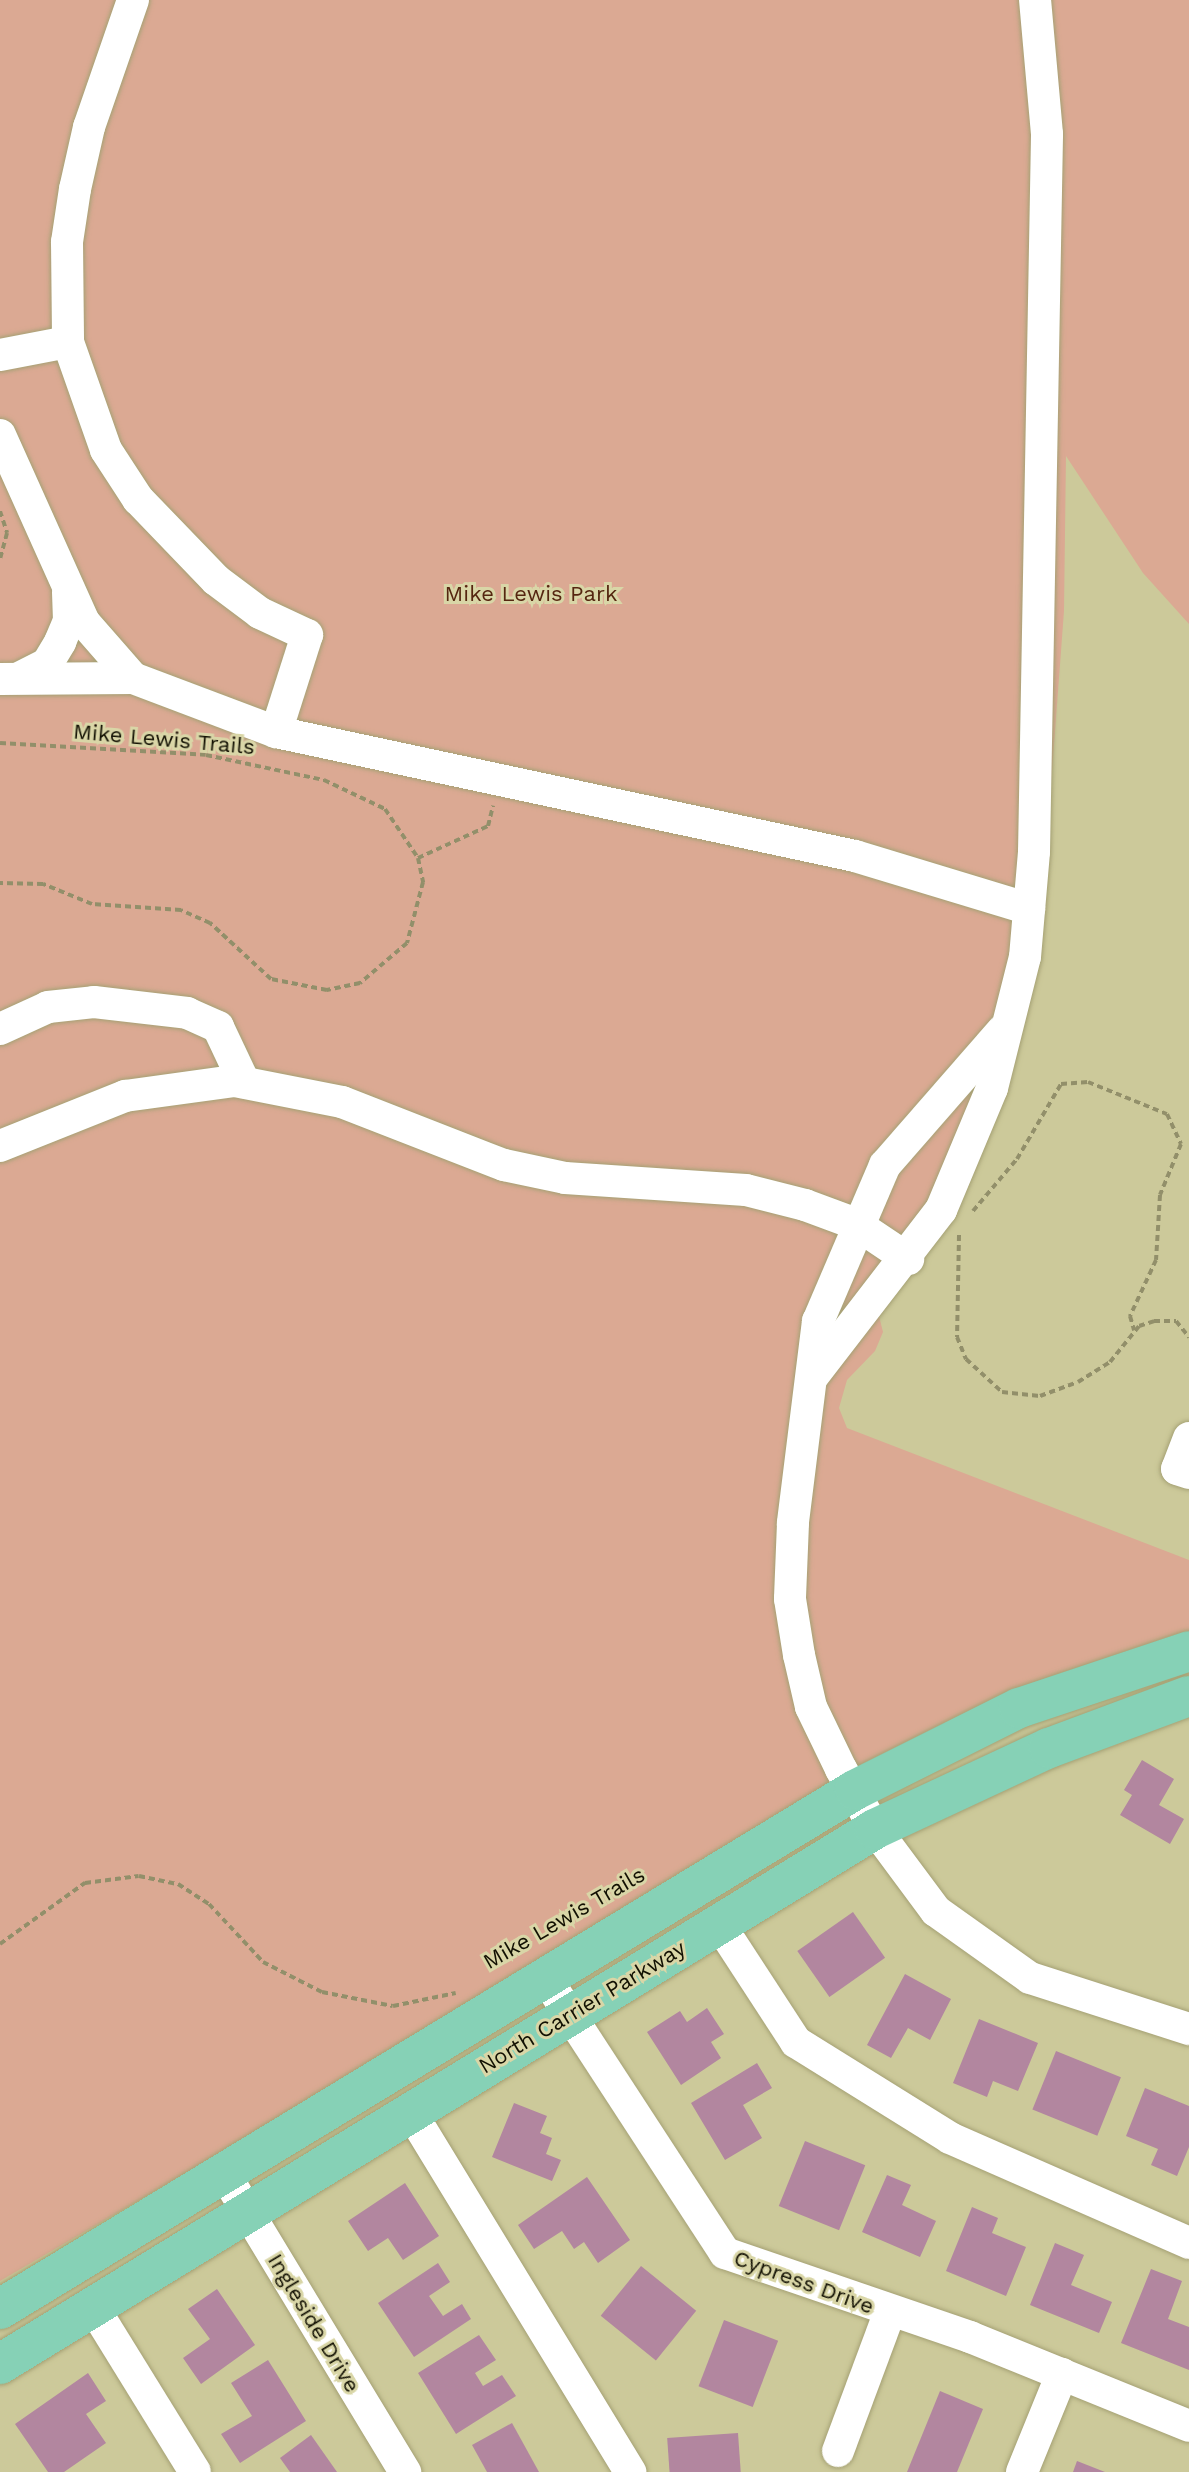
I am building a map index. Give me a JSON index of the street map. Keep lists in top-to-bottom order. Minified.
{"streets":{"main road":["North Carrier Parkway"],"street":["Cypress Drive","Ingleside Drive"],"path":["Mike Lewis Trails"]},"crossings":[["North Carrier Parkway","Cypress Drive"],["North Carrier Parkway","Ingleside Drive"]],"parks":["Mike Lewis Park"]}
